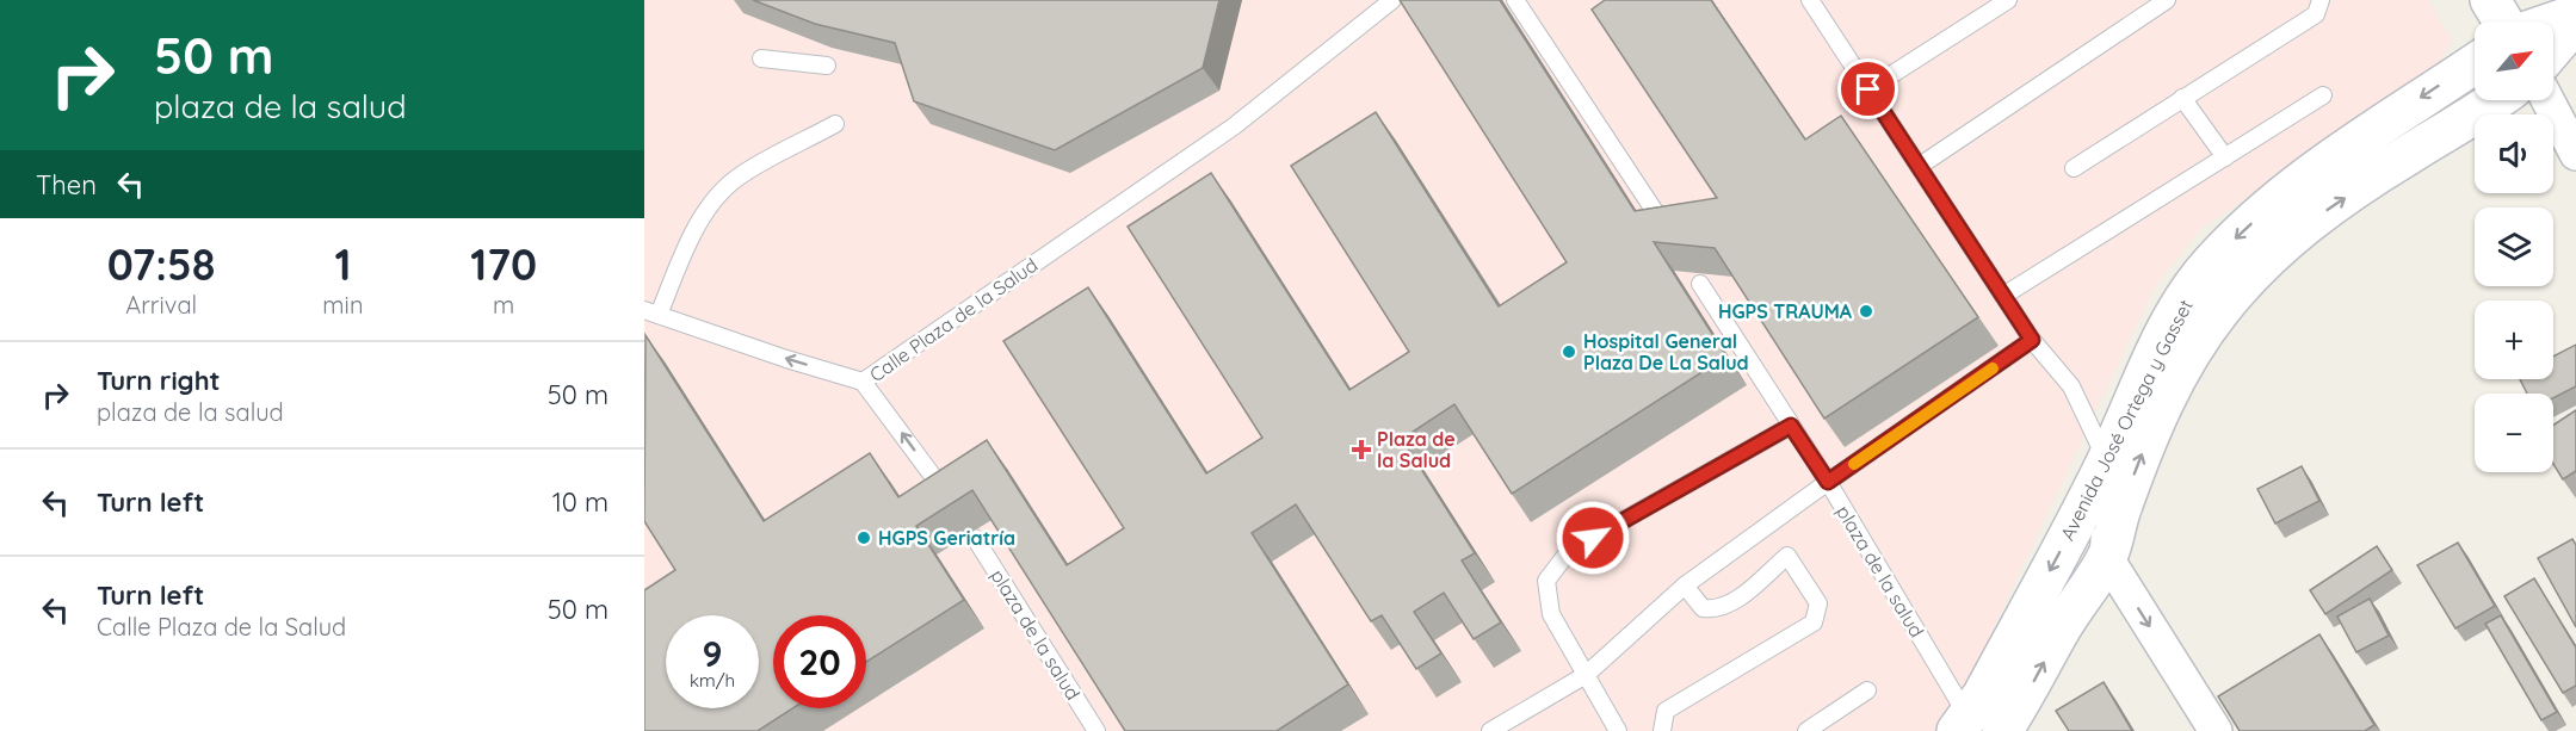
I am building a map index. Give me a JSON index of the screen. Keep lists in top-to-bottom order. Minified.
{"streets":{"main road":["Avenida José Ortega y Gasset"],"lane":["Calle Plaza de la Salud","plaza de la salud"]},"crossings":[["Avenida José Ortega y Gasset","plaza de la salud"]],"places":{"other":["HGPS TRAUMA","Hospital General Plaza De La Salud","HGPS Geriatría"],"health":["Plaza de la Salud"]},"north":"top right","page":{"turn":["50 m","plaza de la salud"],"map_buttons":["+","−"],"then":"Then","eta":["07:58","Arrival","1","min","170","m"],"list":[{"name":"Turn right","note":"plaza de la salud","value":"50 m"},{"name":"Turn left","value":"10 m"},{"name":"Turn left","note":"Calle Plaza de la Salud","value":"50 m"}],"speed":"9 km/h","limit":"20"}}
